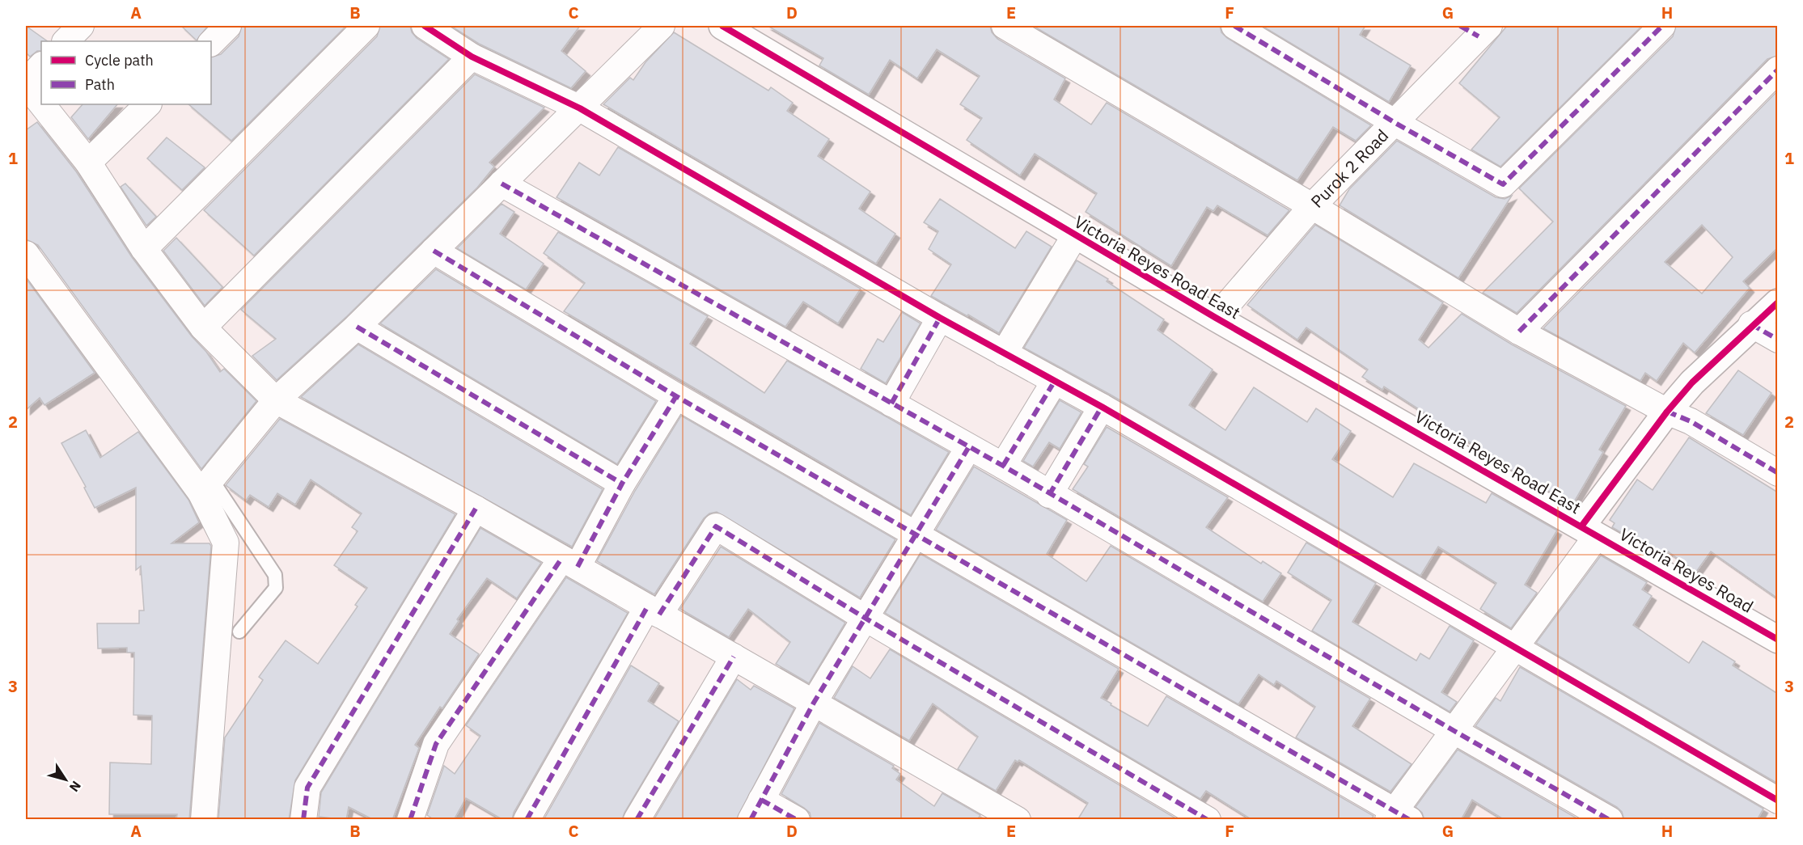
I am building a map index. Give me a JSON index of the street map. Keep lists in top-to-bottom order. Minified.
{"streets":{"street":["Purok 2 Road","Victoria Reyes Road East","Victoria Reyes Road"]},"crossings":[["Purok 2 Road","Victoria Reyes Road East"],["Victoria Reyes Road East","Victoria Reyes Road"]],"legend":["Cycle path","Path"],"north":"bottom right","grid":{"columns":["A","B","C","D","E","F","G","H"],"rows":["1","2","3"]}}
